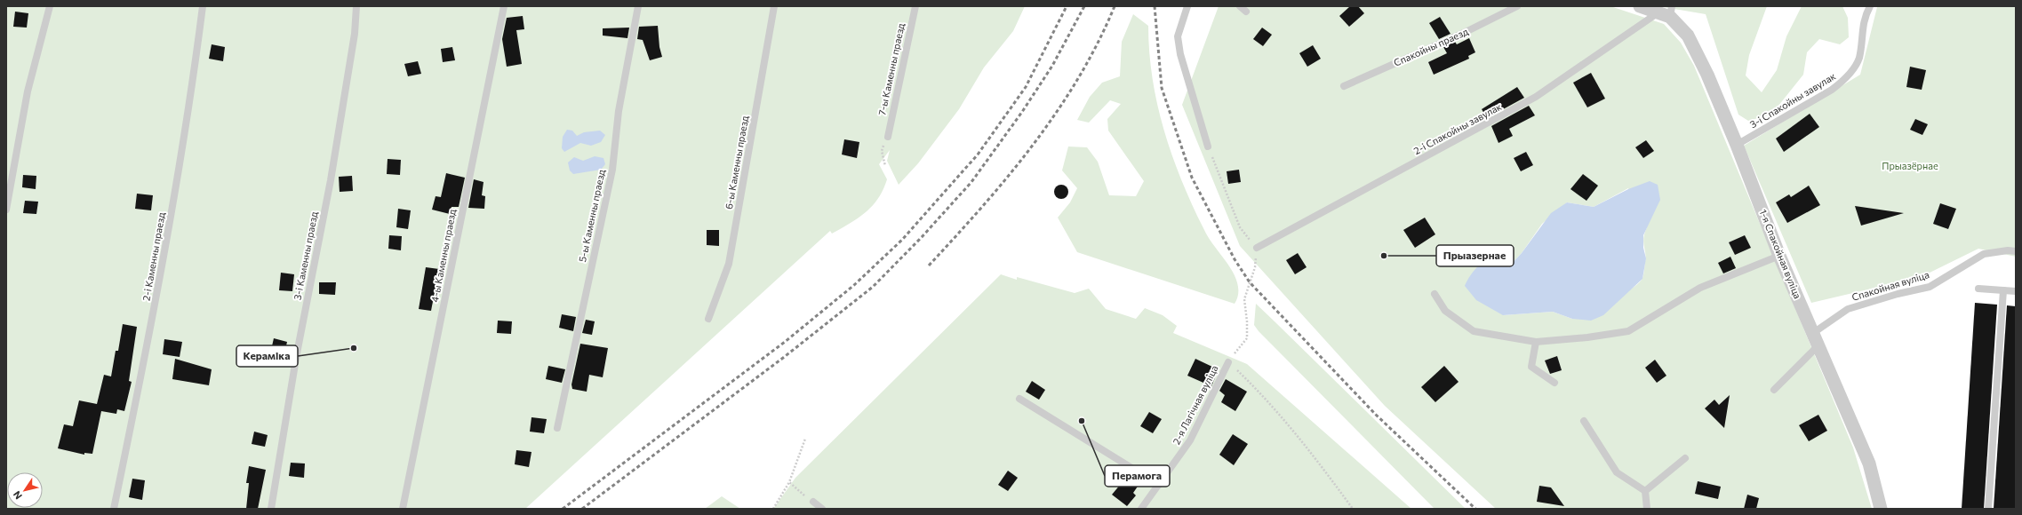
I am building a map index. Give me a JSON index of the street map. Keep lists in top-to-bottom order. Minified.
{"streets":{"street":["1-я Спакойная вуліца"],"lane":["Спакойны праезд","7-ы Каменны праезд","3-і Спакойны завулак","2-і Спакойны завулак","6-ы Каменны праезд","5-ы Каменны праезд","3-і Каменны праезд","4-ы Каменны праезд","2-і Каменны праезд","Спакойная вуліца","2-я Лагічная вуліца"]},"crossings":[["3-і Спакойны завулак","1-я Спакойная вуліца"],["2-і Спакойны завулак","1-я Спакойная вуліца"],["1-я Спакойная вуліца","Спакойная вуліца"]],"parks":["Прыазёрнае"],"places":["Прыазернае","Кераміка","Перамога"],"north":"bottom left"}
